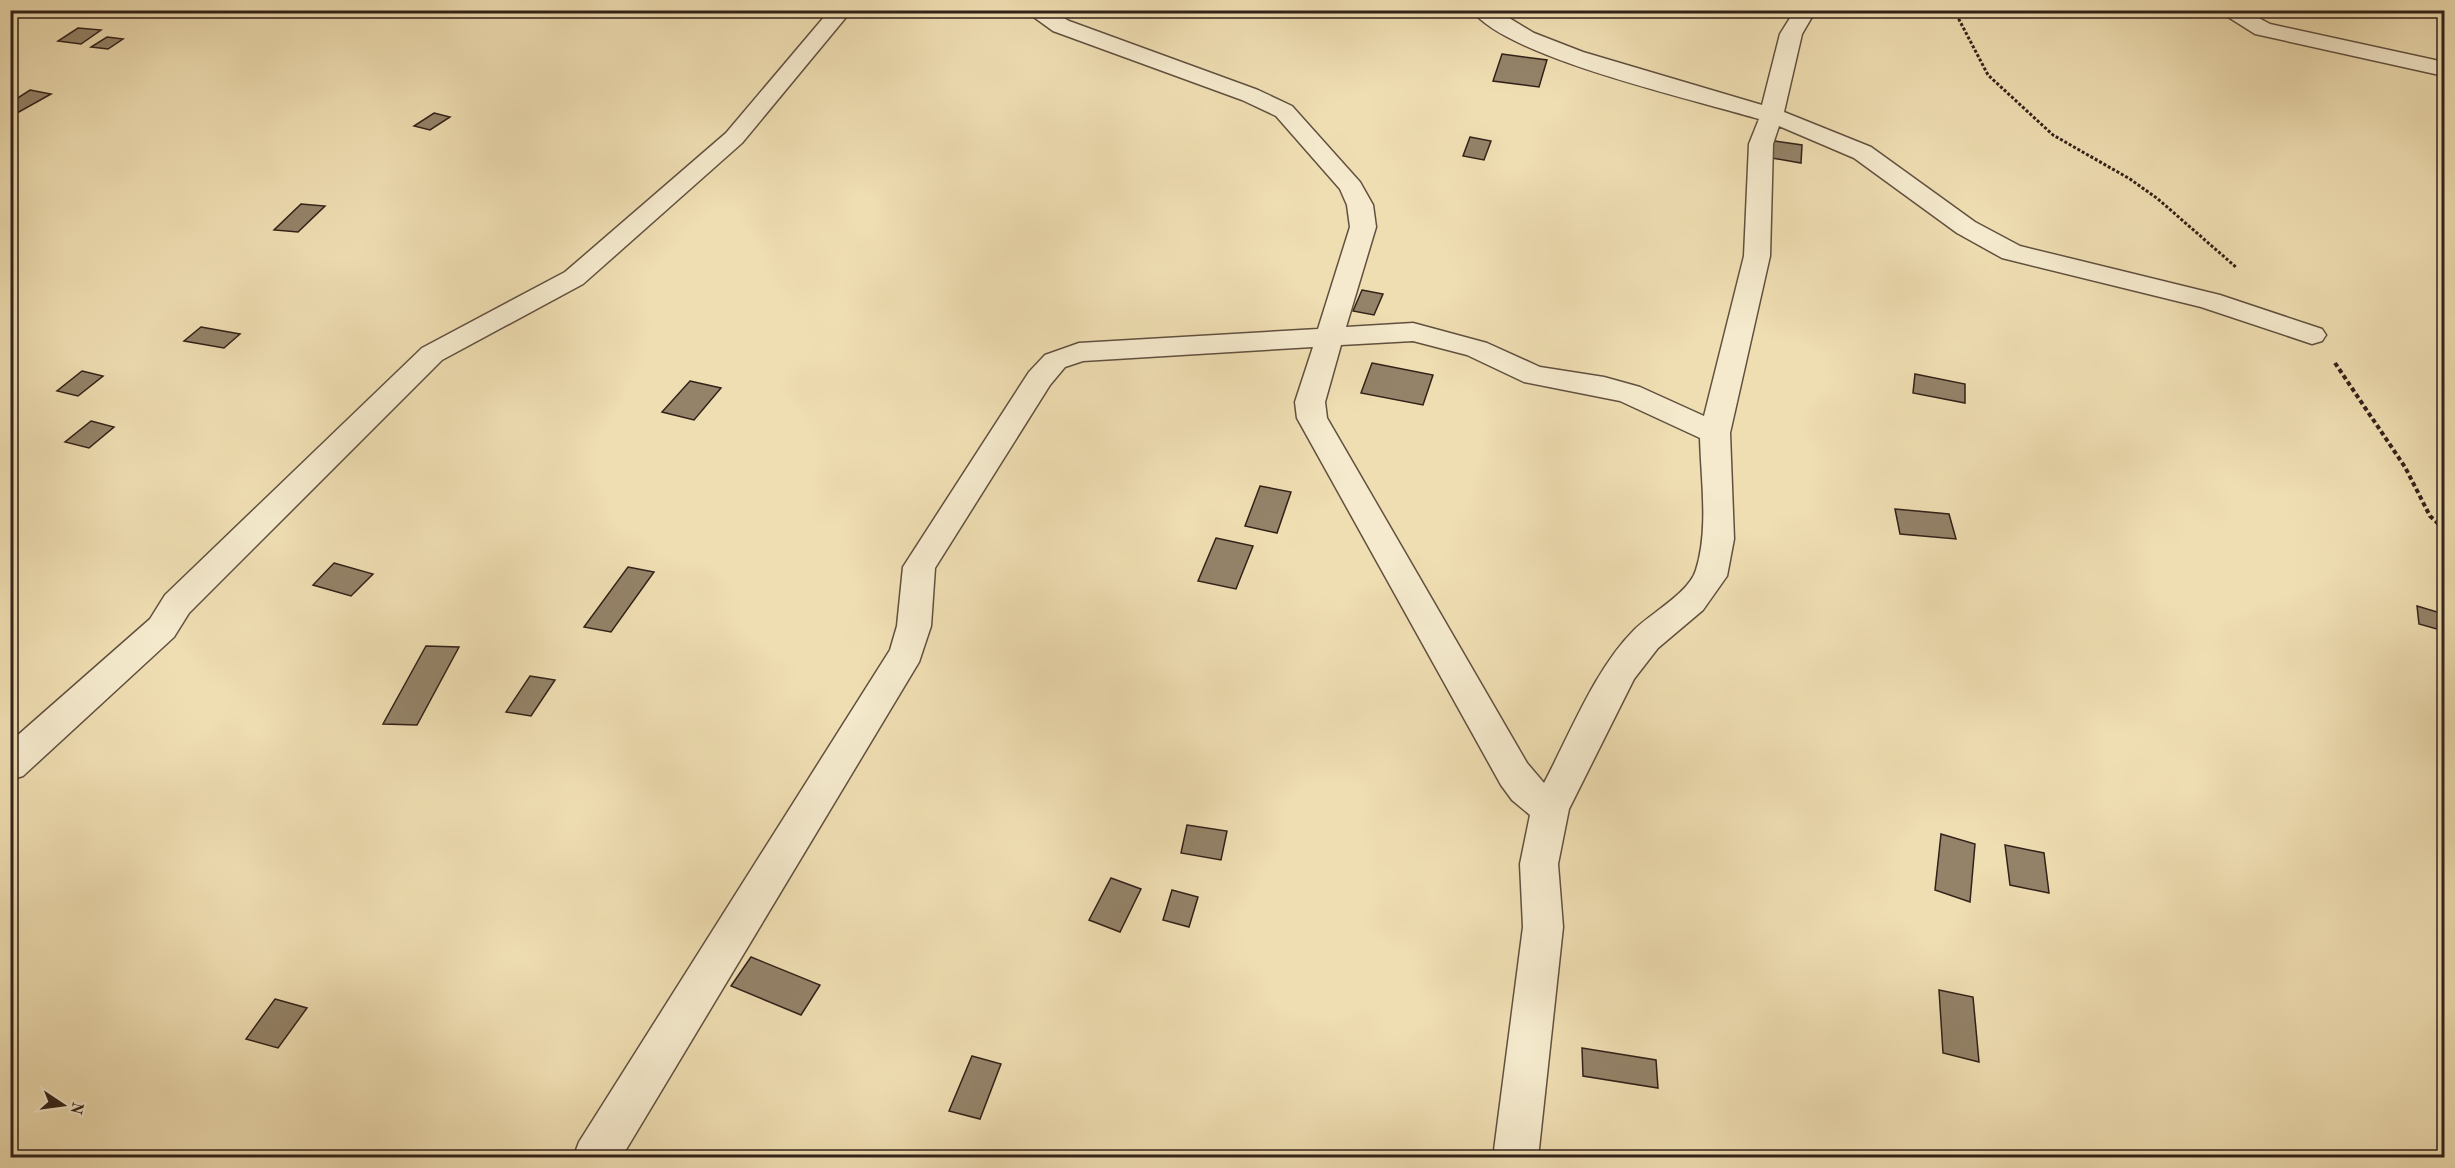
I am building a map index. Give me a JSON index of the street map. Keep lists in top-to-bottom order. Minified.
{"north":"right"}
